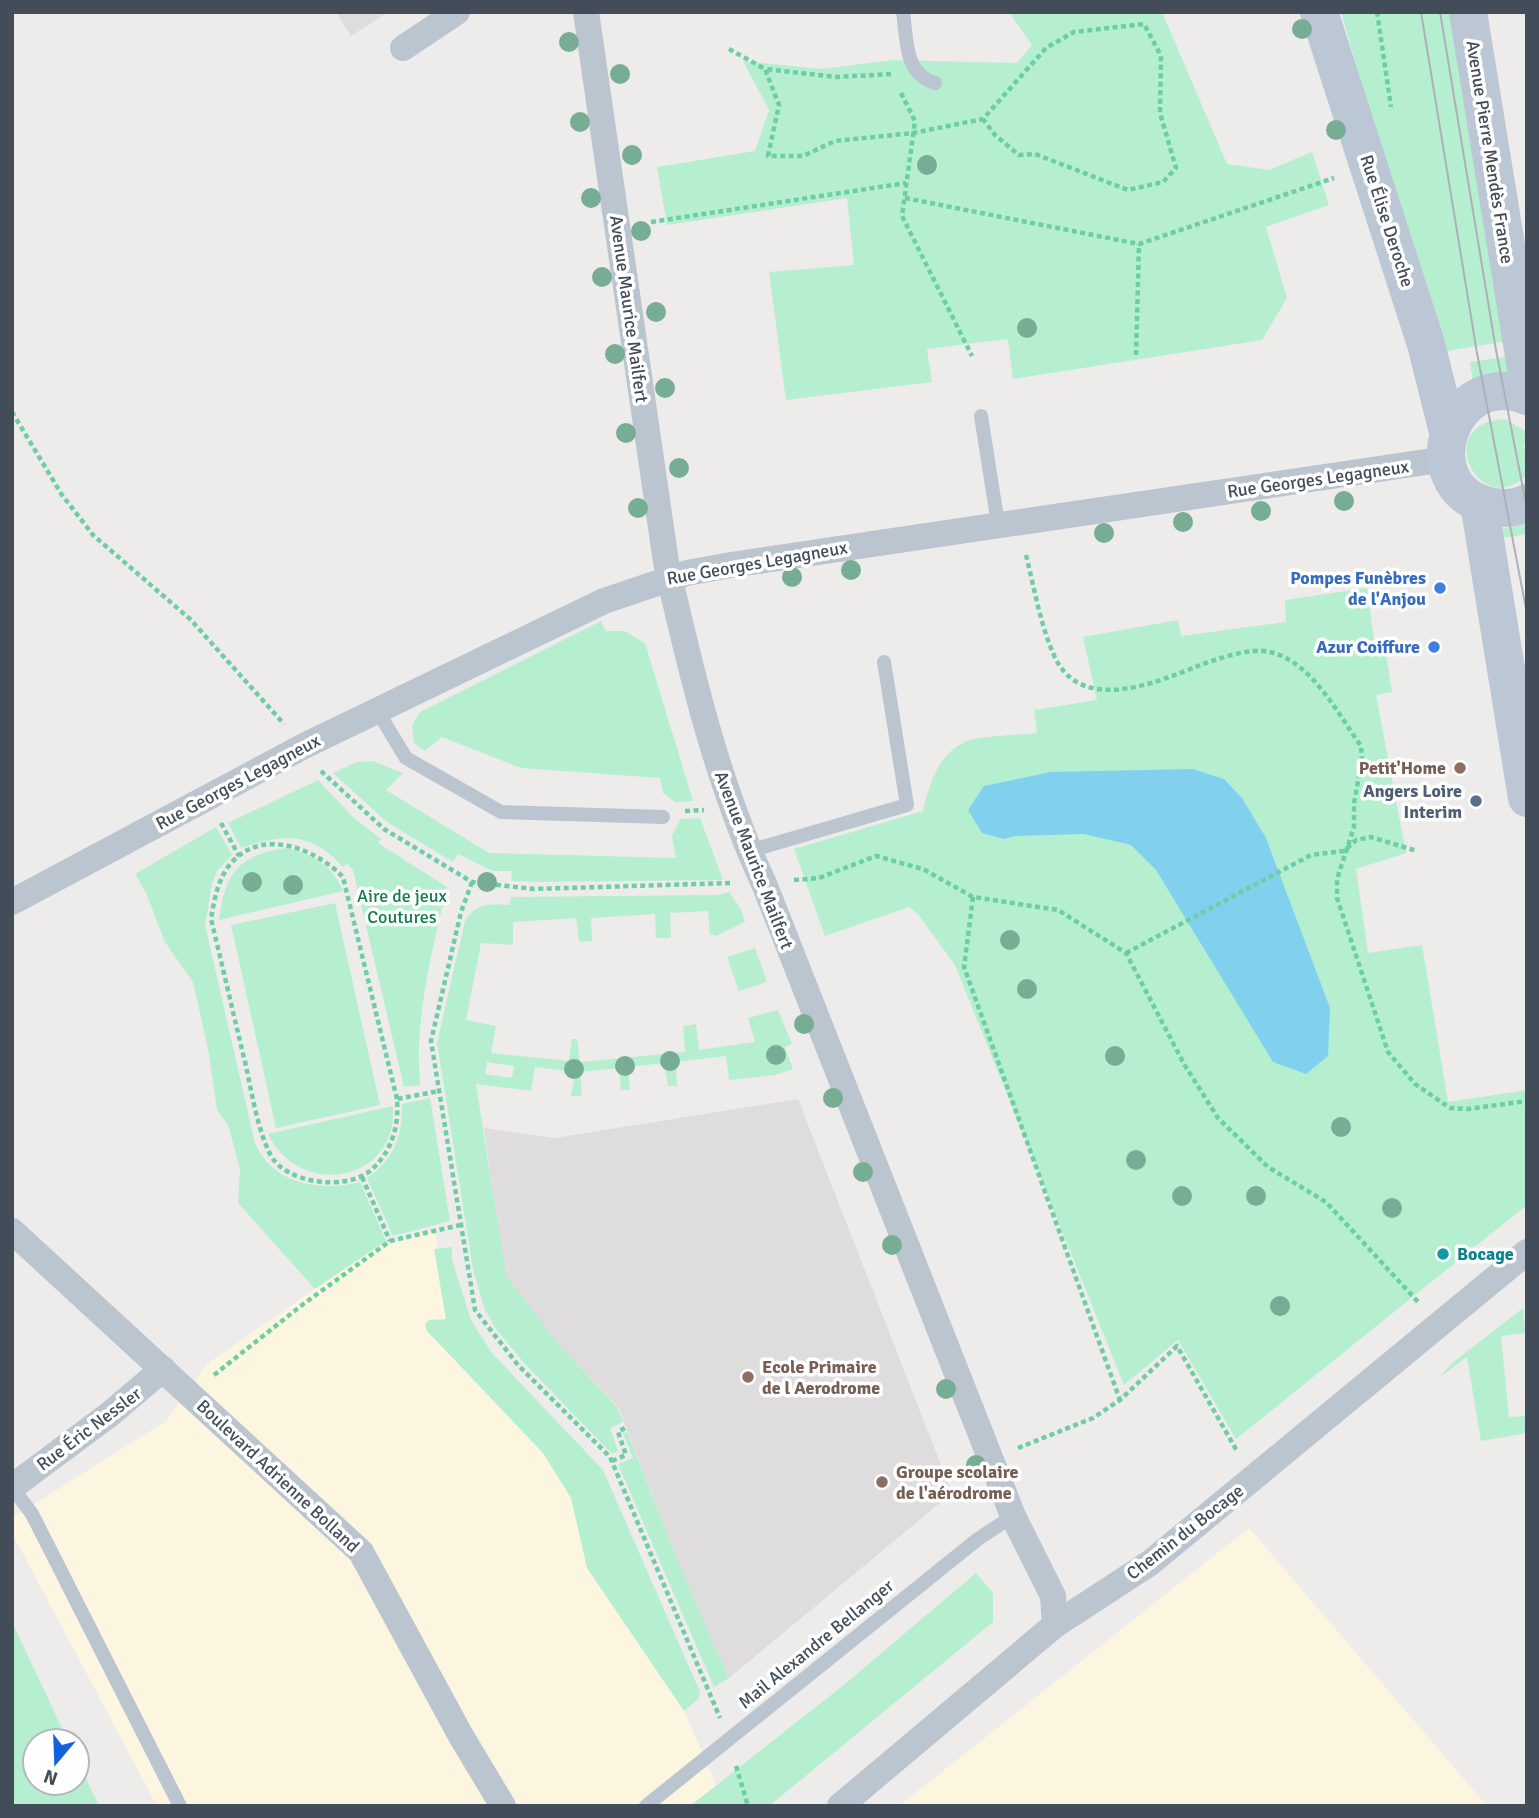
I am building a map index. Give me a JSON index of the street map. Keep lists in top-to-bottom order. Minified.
{"streets":{"main road":["Avenue Pierre Mendès France","Rue Élise Deroche"],"street":["Avenue Maurice Mailfert","Rue Georges Legagneux","Rue Éric Nessler","Boulevard Adrienne Bolland","Chemin du Bocage"],"lane":["Mail Alexandre Bellanger"]},"crossings":[["Rue Élise Deroche","Rue Georges Legagneux"],["Avenue Maurice Mailfert","Rue Georges Legagneux"],["Avenue Maurice Mailfert","Chemin du Bocage"],["Avenue Maurice Mailfert","Mail Alexandre Bellanger"],["Rue Éric Nessler","Boulevard Adrienne Bolland"]],"parks":["Aire de jeux Coutures"],"places":["Pompes Funèbres de l'Anjou","Azur Coiffure","Petit'Home","Angers Loire Interim","Bocage","Ecole Primaire de l Aerodrome","Groupe scolaire de l'aérodrome"],"north":"bottom"}
